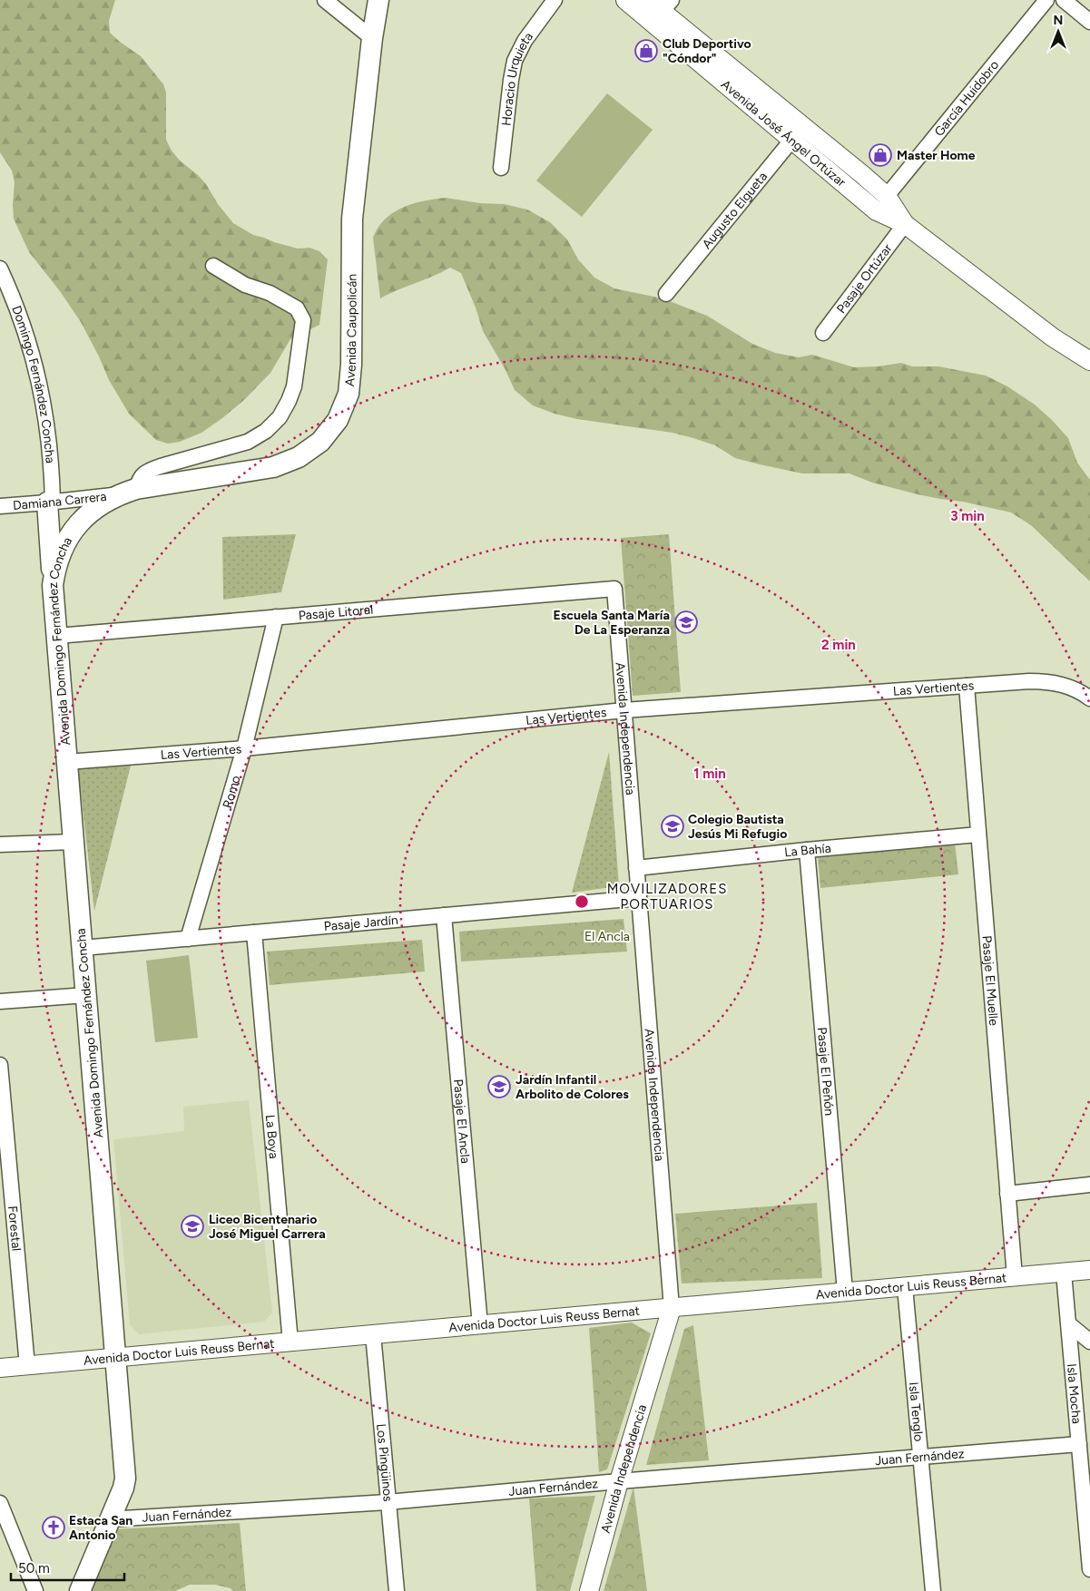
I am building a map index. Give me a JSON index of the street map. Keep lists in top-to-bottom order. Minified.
{"streets":{"main road":["Avenida Caupolicán","Avenida Domingo Fernández Concha"],"street":["Horacio Urquieta","García Huidobro","Avenida José Ángel Ortúzar","Augusto Elgueta","Pasaje Ortúzar","Domingo Fernández Concha","Damiana Carrera","Pasaje Litoral","Las Vertientes","Avenida Independencia","Romo","La Bahía","Pasaje Jardín","Pasaje El Muelle","Pasaje El Peñón","Pasaje El Ancla","La Boya","Forestal","Avenida Doctor Luis Reuss Bernat","Isla Mocha","Isla Tenglo","Juan Fernández","Los Pingüinos"]},"crossings":[["García Huidobro","Avenida José Ángel Ortúzar"],["Avenida José Ángel Ortúzar","Augusto Elgueta"],["Avenida José Ángel Ortúzar","Pasaje Ortúzar"],["Avenida Caupolicán","Damiana Carrera"],["Avenida Caupolicán","Avenida Domingo Fernández Concha"],["Domingo Fernández Concha","Damiana Carrera"],["Damiana Carrera","Avenida Domingo Fernández Concha"],["Pasaje Litoral","Avenida Domingo Fernández Concha"],["Pasaje Litoral","Avenida Independencia"],["Pasaje Litoral","Romo"],["Avenida Domingo Fernández Concha","Las Vertientes"],["Avenida Domingo Fernández Concha","Pasaje Jardín"],["Avenida Domingo Fernández Concha","Avenida Doctor Luis Reuss Bernat"],["Avenida Domingo Fernández Concha","Juan Fernández"],["Las Vertientes","Avenida Independencia"],["Las Vertientes","Romo"],["Las Vertientes","Pasaje El Muelle"],["Avenida Independencia","La Bahía"],["Avenida Independencia","Pasaje Jardín"],["Avenida Independencia","Avenida Doctor Luis Reuss Bernat"],["Avenida Independencia","Juan Fernández"],["Romo","Pasaje Jardín"],["La Bahía","Pasaje El Muelle"],["La Bahía","Pasaje El Peñón"],["Pasaje Jardín","Pasaje El Ancla"],["Pasaje Jardín","La Boya"],["Pasaje El Muelle","Avenida Doctor Luis Reuss Bernat"],["Pasaje El Peñón","Avenida Doctor Luis Reuss Bernat"],["Pasaje El Ancla","Avenida Doctor Luis Reuss Bernat"],["La Boya","Avenida Doctor Luis Reuss Bernat"],["Forestal","Avenida Doctor Luis Reuss Bernat"],["Avenida Doctor Luis Reuss Bernat","Isla Mocha"],["Avenida Doctor Luis Reuss Bernat","Isla Tenglo"],["Avenida Doctor Luis Reuss Bernat","Los Pingüinos"],["Isla Mocha","Juan Fernández"],["Isla Tenglo","Juan Fernández"],["Juan Fernández","Los Pingüinos"]],"districts":["MOVILIZADORES PORTUARIOS"],"parks":["El Ancla"],"places":{"shop":["Club Deportivo \"Cóndor\"","Master Home"],"school or university":["Escuela Santa María De La Esperanza","Colegio Bautista Jesús Mi Refugio","Jardín Infantil Arbolito de Colores","Liceo Bicentenario José Miguel Carrera"],"church":["Estaca San Antonio"]},"scale_bar":"50 m","north":"top","rings":["3 min","2 min","1 min"]}
